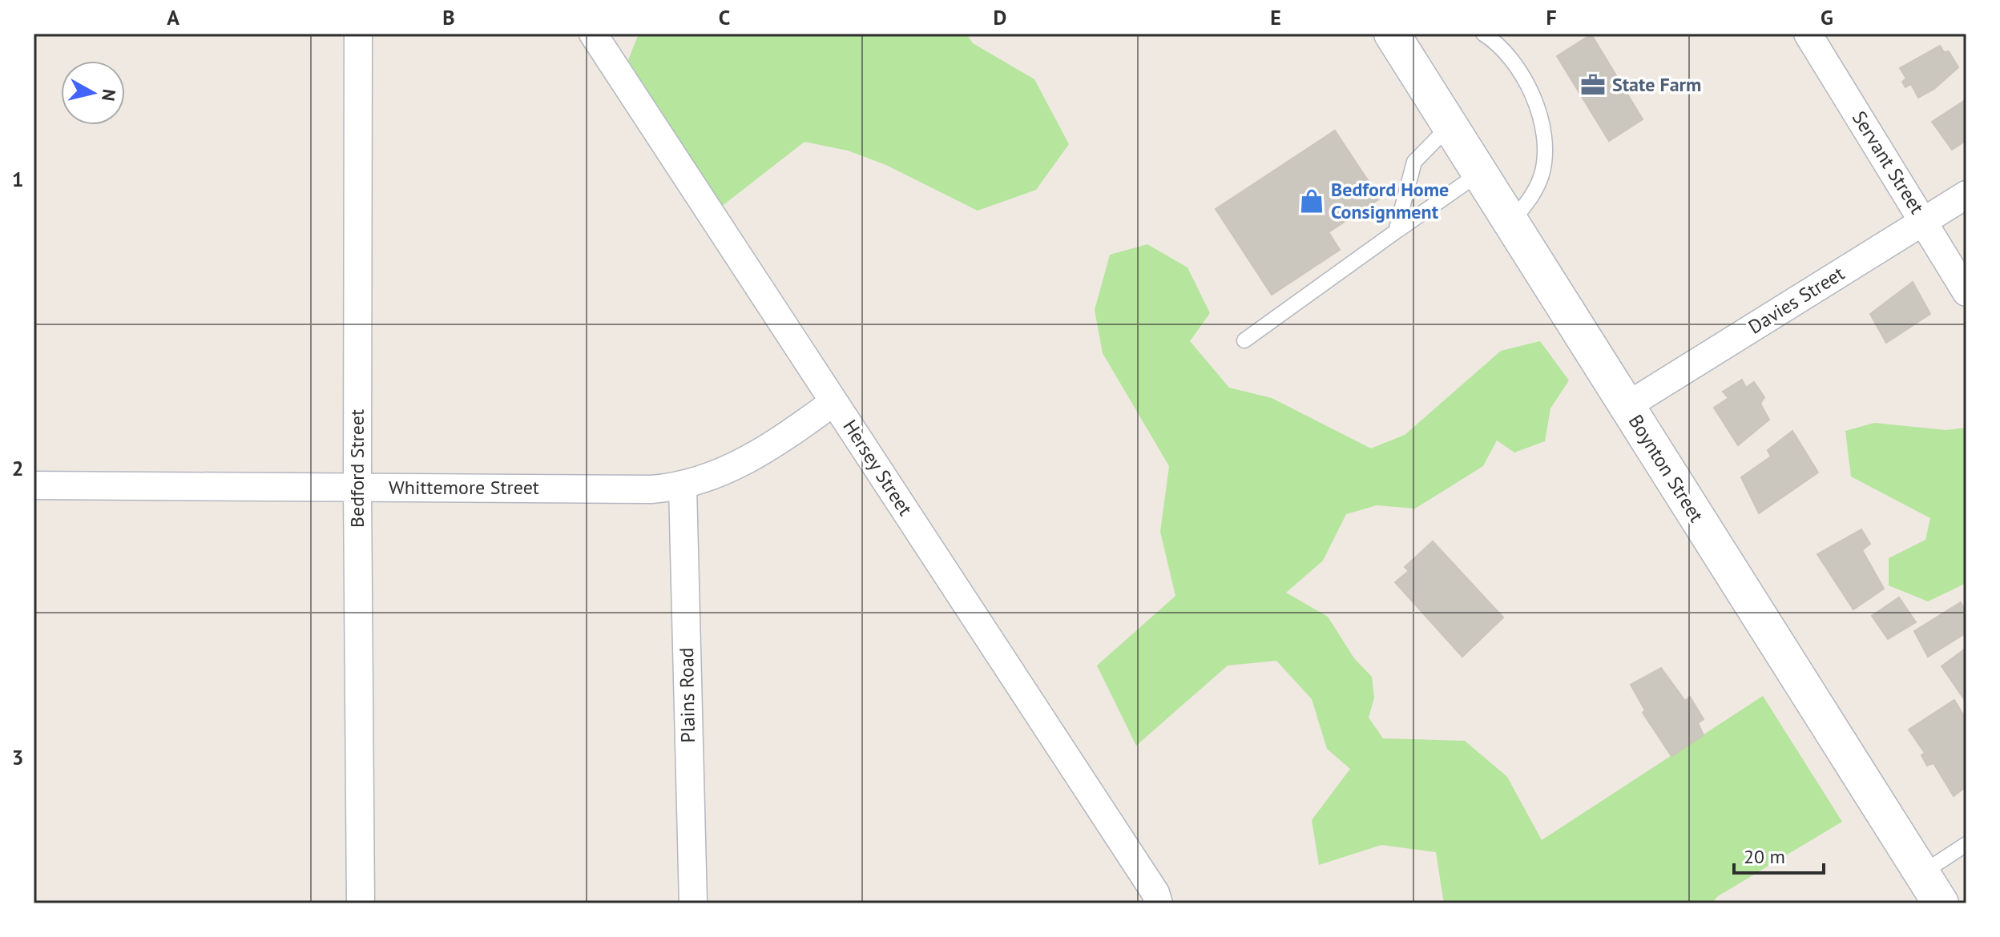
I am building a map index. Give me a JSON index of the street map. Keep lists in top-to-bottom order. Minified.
{"streets":{"street":["Servant Street","Davies Street","Hersey Street","Bedford Street","Boynton Street","Whittemore Street","Plains Road"]},"crossings":[["Servant Street","Davies Street"],["Davies Street","Boynton Street"],["Hersey Street","Whittemore Street"],["Bedford Street","Whittemore Street"],["Whittemore Street","Plains Road"]],"places":{"office":["State Farm"],"shop":["Bedford Home Consignment"]},"scale_bar":"20 m","north":"right","grid":{"columns":["A","B","C","D","E","F","G"],"rows":["1","2","3"]}}
